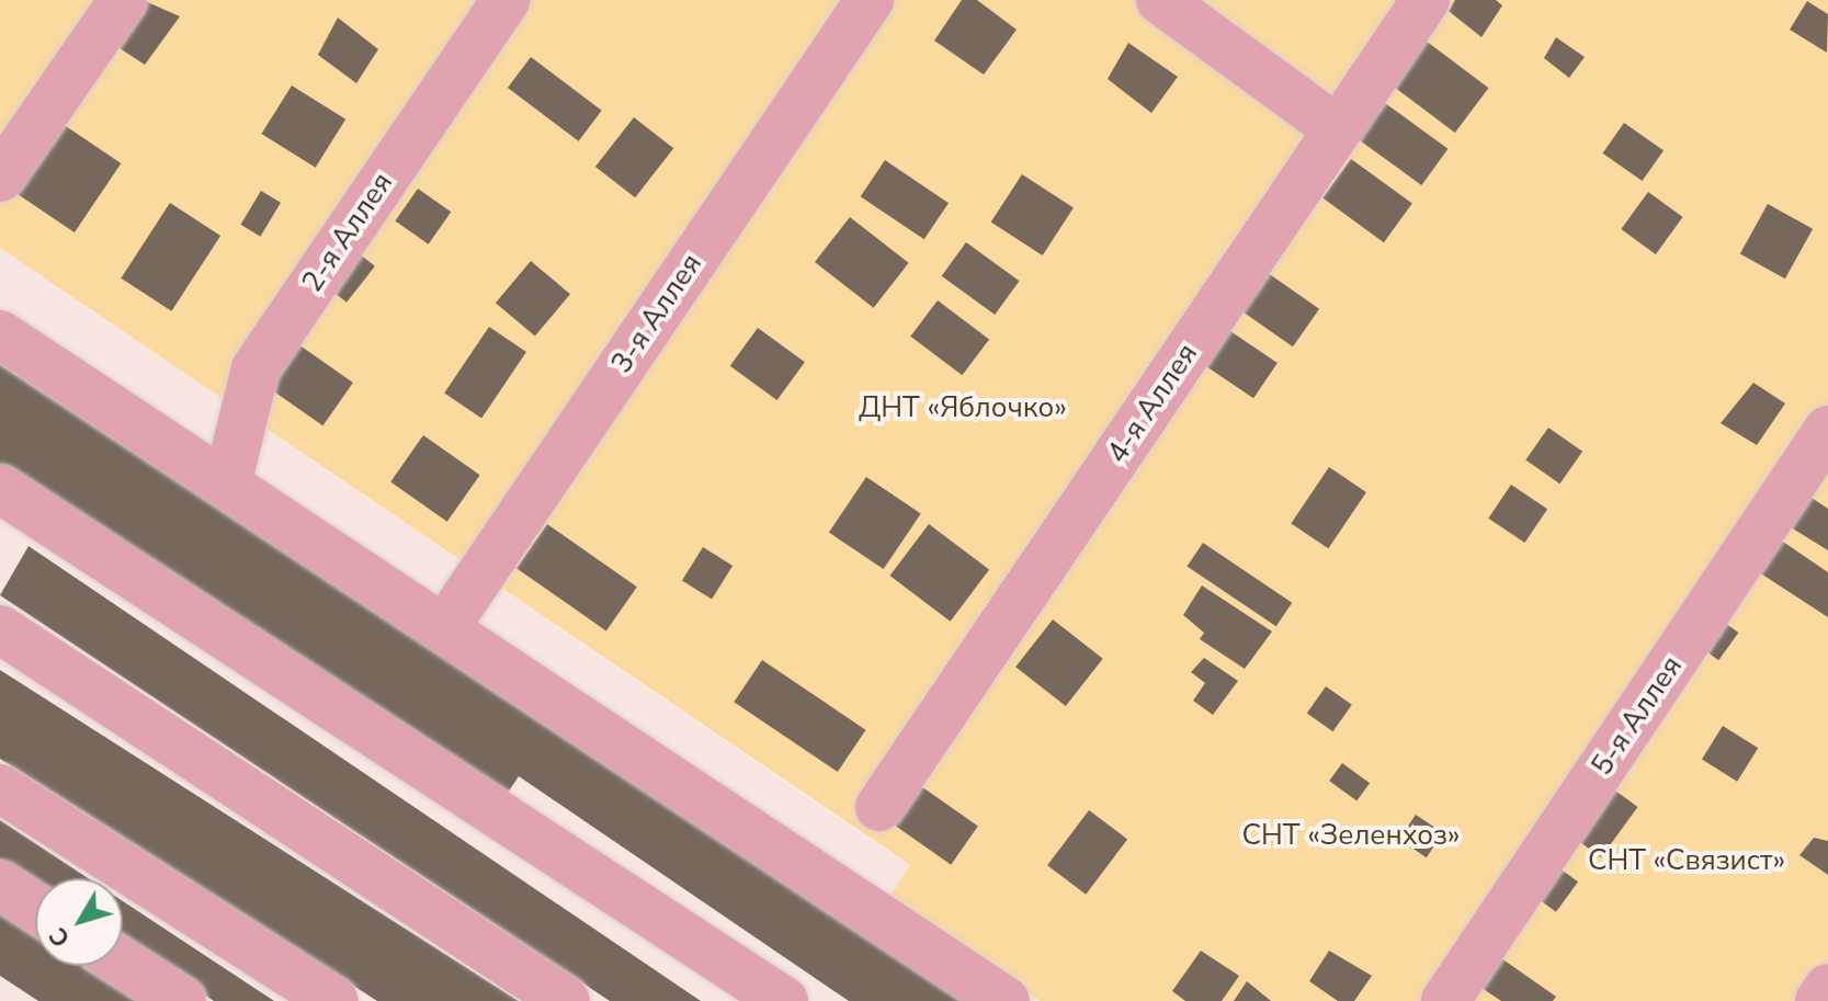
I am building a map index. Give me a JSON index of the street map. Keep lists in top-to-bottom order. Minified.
{"streets":{"lane":["2-я Аллея","3-я Аллея","4-я Аллея","5-я Аллея"]},"parks":["ДНТ «Яблочко»","СНТ «Зеленхоз»","СНТ «Связист»"],"north":"bottom left"}
